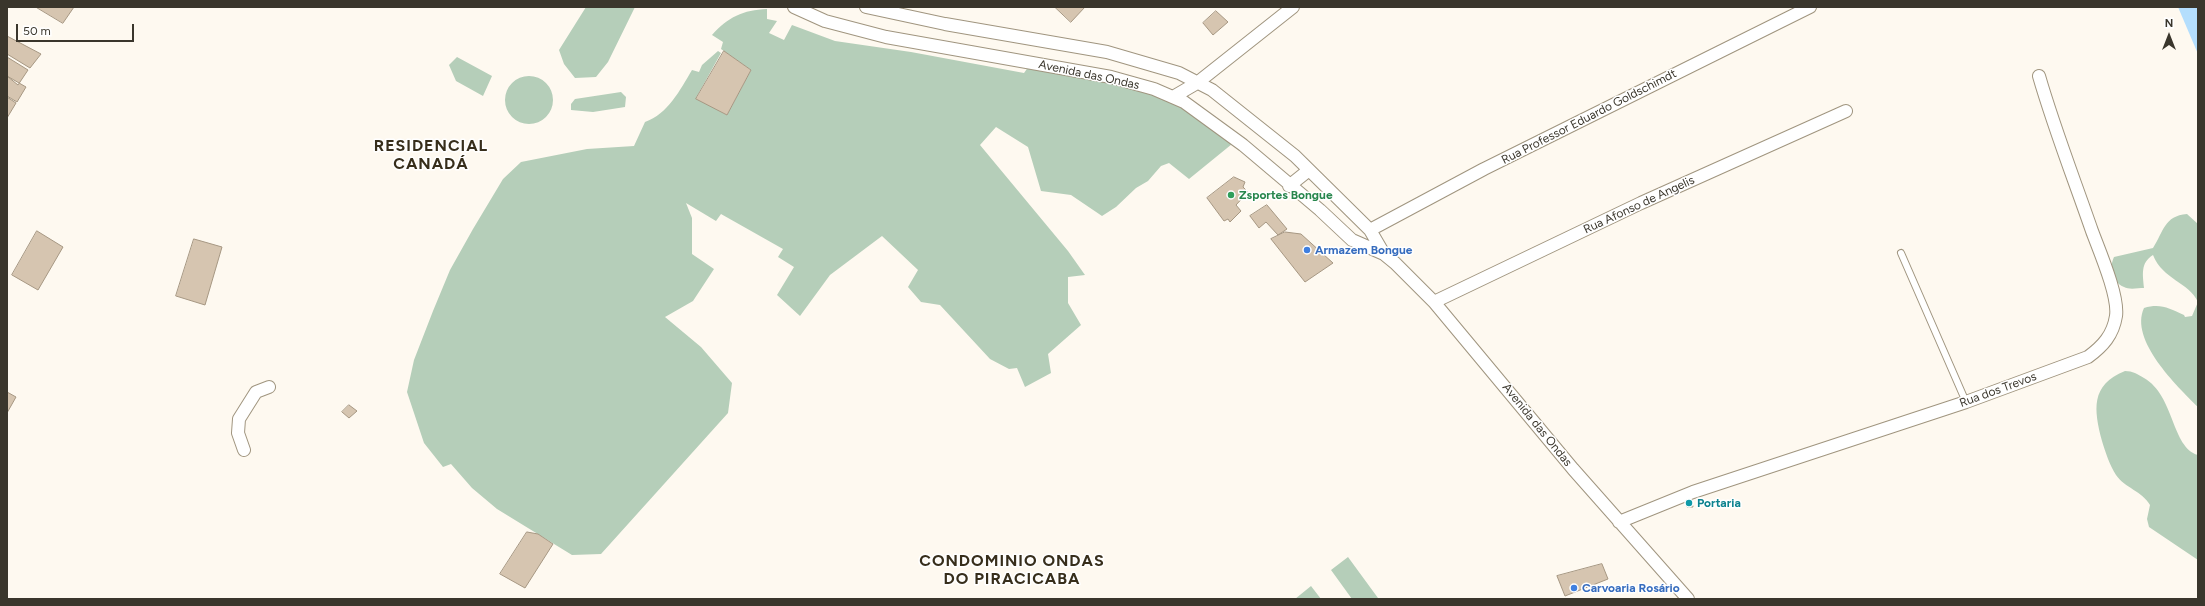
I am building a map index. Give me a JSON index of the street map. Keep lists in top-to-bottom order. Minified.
{"streets":{"street":["Avenida das Ondas","Rua Professor Eduardo Goldschimdt","Rua Afonso de Angelis","Rua dos Trevos"]},"crossings":[["Avenida das Ondas","Rua Professor Eduardo Goldschimdt"],["Avenida das Ondas","Rua Afonso de Angelis"],["Avenida das Ondas","Rua dos Trevos"]],"districts":["RESIDENCIAL CANADÁ","CONDOMINIO ONDAS DO PIRACICABA"],"places":["Zsportes Bongue","Armazem Bongue","Portaria","Carvoaria Rosário"],"scale_bar":"50 m","north":"top"}
